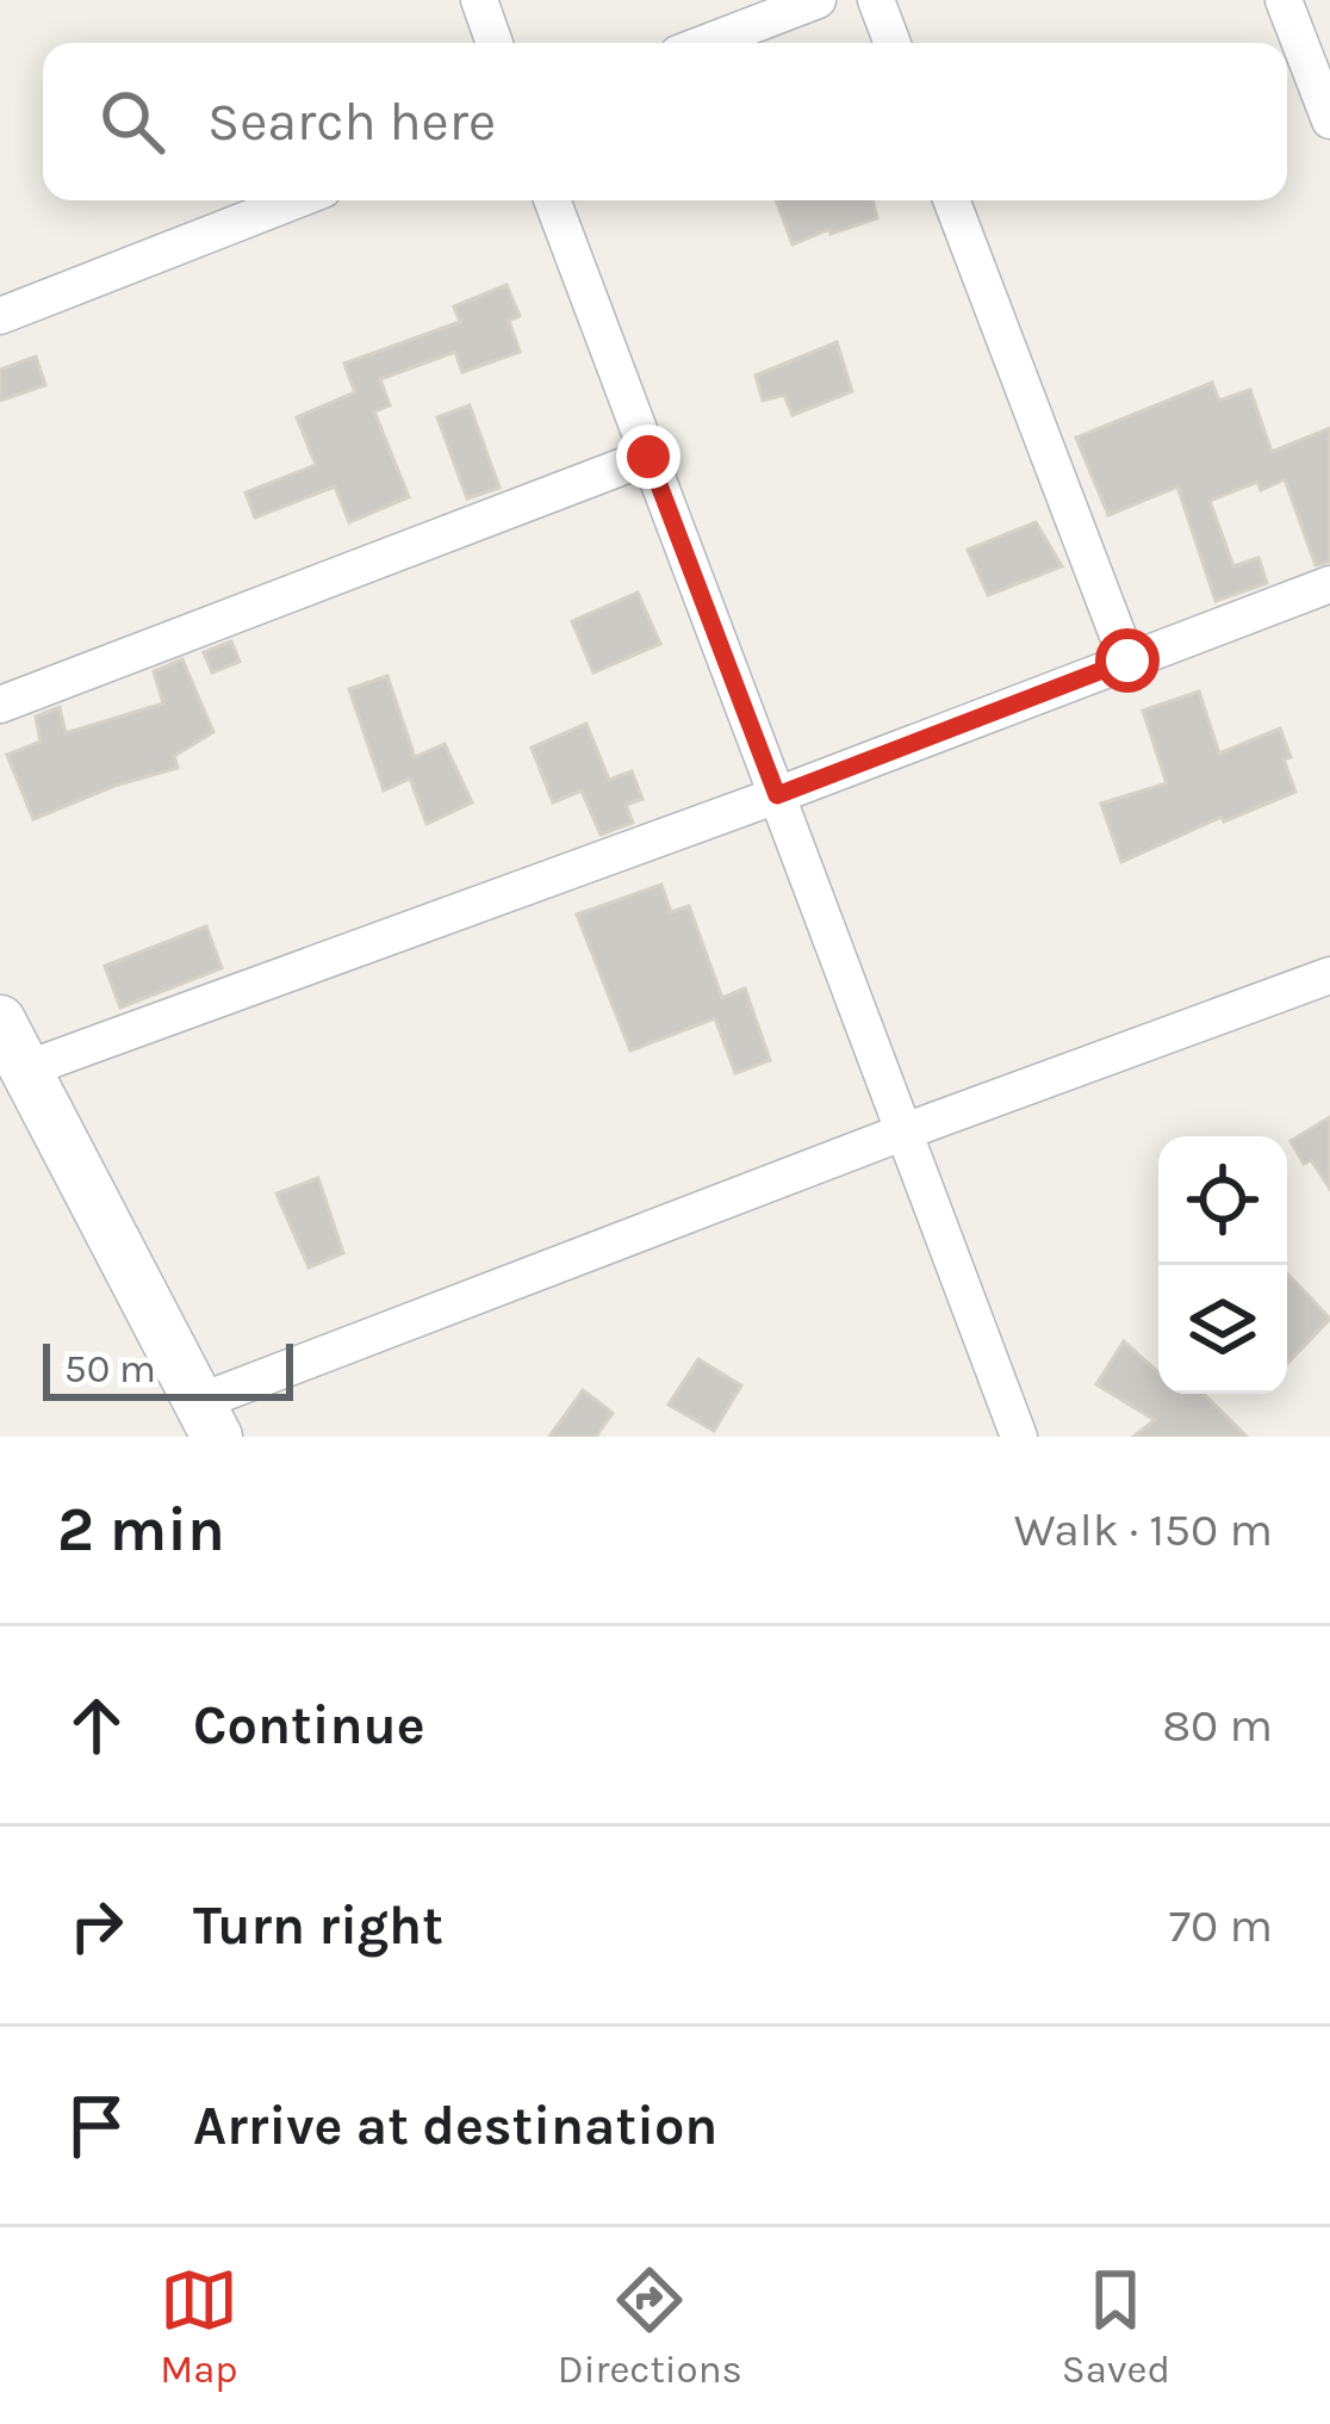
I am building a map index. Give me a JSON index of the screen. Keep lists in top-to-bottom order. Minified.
{"scale_bar":"50 m","page":{"search":"Search here","scale":"50 m","heading":["2 min","Walk · 150 m"],"list":[["Continue","80 m"],["Turn right","70 m"],"Arrive at destination"],"nav":["Map","Directions","Saved"]}}
